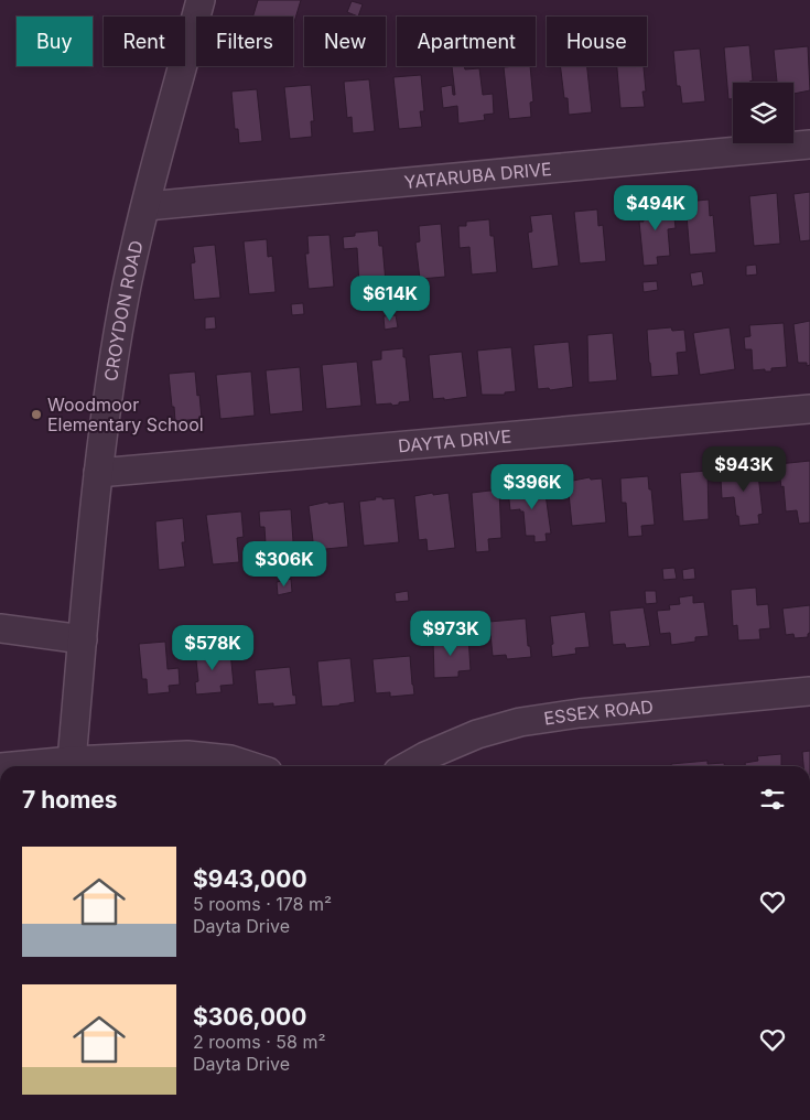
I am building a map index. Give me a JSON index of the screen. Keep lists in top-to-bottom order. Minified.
{"streets":{"street":["YATARUBA DRIVE","CROYDON ROAD","DAYTA DRIVE","ESSEX ROAD"]},"crossings":[["YATARUBA DRIVE","CROYDON ROAD"],["CROYDON ROAD","DAYTA DRIVE"]],"places":["Woodmoor Elementary School"],"page":{"chip":["Buy","Rent","Filters","New","Apartment","House"],"price":["$494K","$614K","$943K","$396K","$306K","$973K","$578K"],"heading":"7 homes","list":[{"name":"$943,000","note":"5 rooms · 178 m² · Dayta Drive"},{"name":"$306,000","note":"2 rooms · 58 m² · Dayta Drive"}]}}
